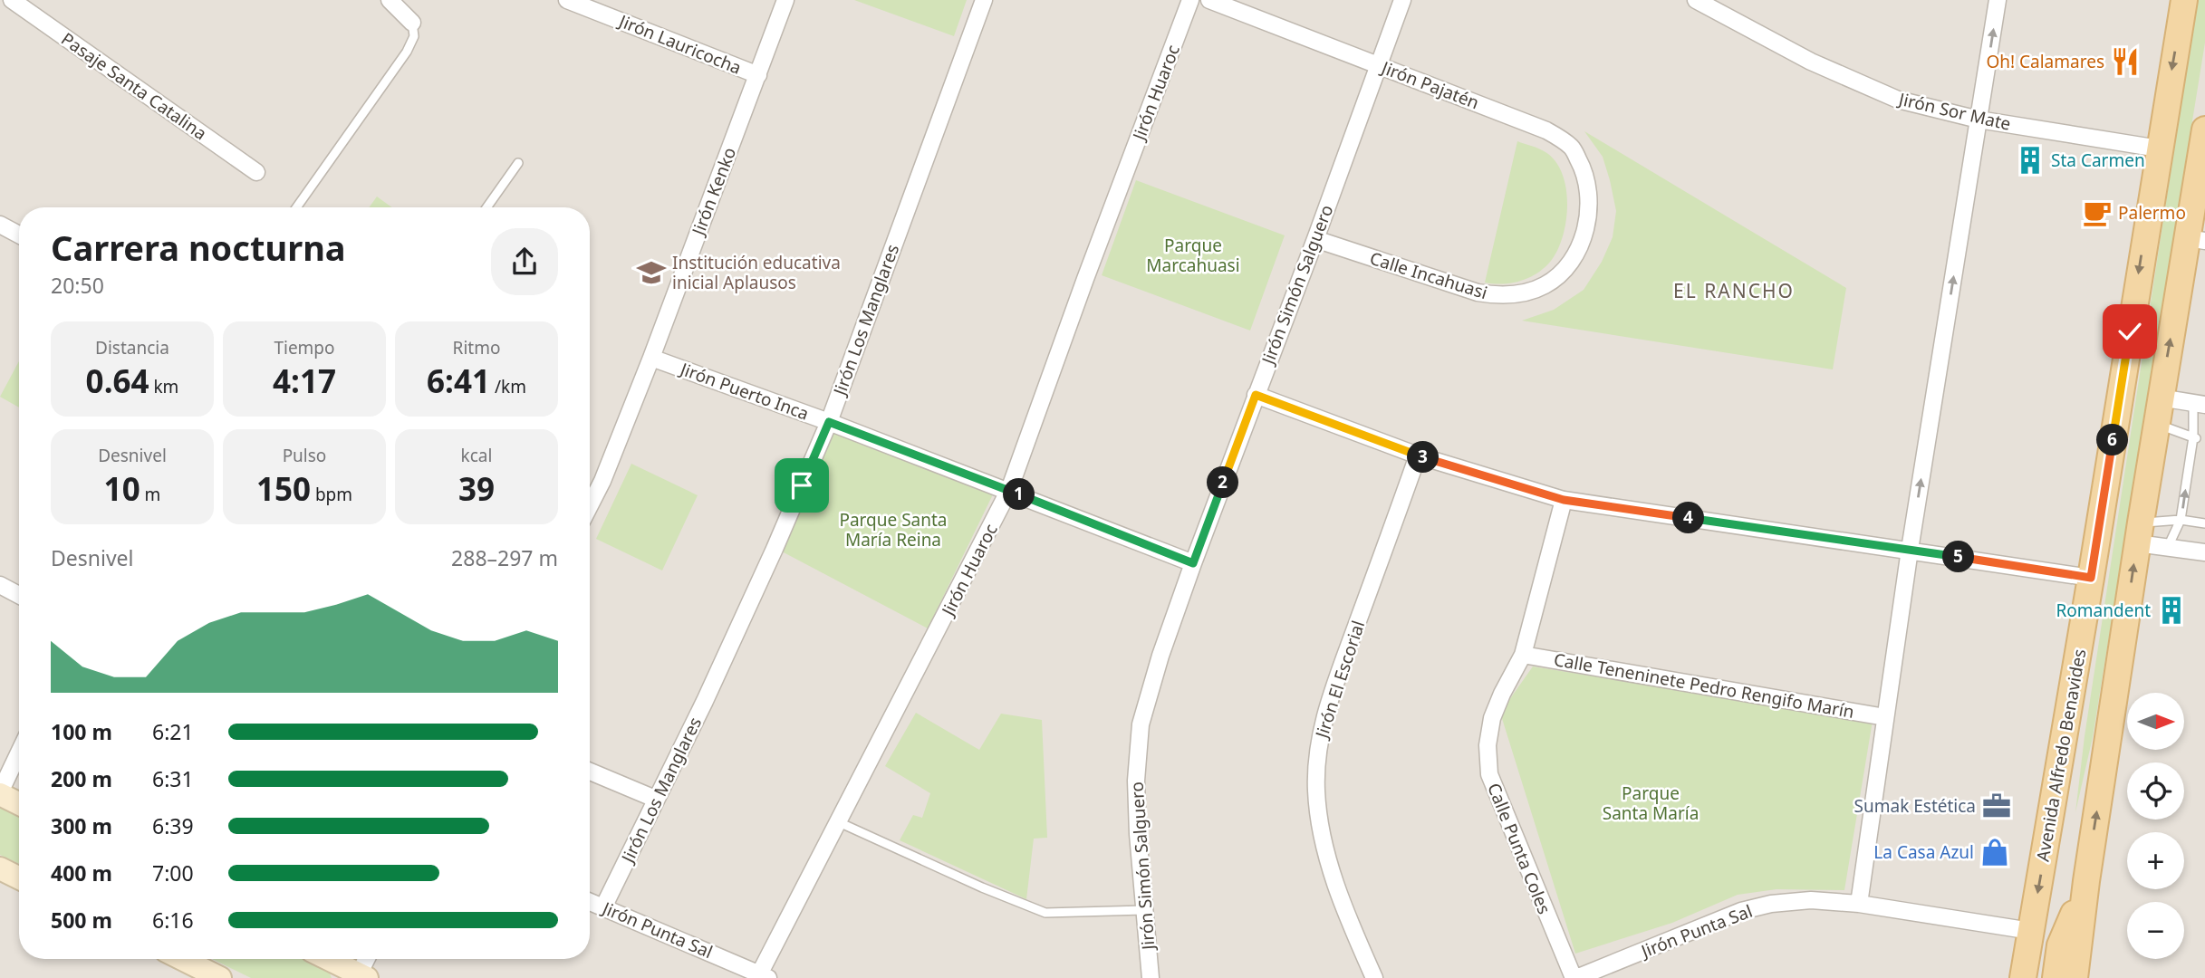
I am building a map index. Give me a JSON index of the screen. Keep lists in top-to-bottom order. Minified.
{"streets":{"main road":["Avenida Alfredo Benavides"],"street":["Jirón Lauricocha","Jirón Pajatén","Pasaje Santa Catalina","Jirón Huaroc","Jirón Sor Mate","Jirón Kenko","Calle Incahuasi","Jirón Simón Salguero","Jirón Los Manglares","Jirón Puerto Inca","Jirón El Escorial","Calle Teneninete Pedro Rengifo Marín","Calle Punta Coles","Jirón Punta Sal"]},"crossings":[["Jirón Lauricocha","Jirón Kenko"],["Jirón Pajatén","Calle Incahuasi"],["Jirón Pajatén","Jirón Simón Salguero"],["Jirón Huaroc","Jirón Puerto Inca"],["Jirón Huaroc","Jirón Punta Sal"],["Jirón Sor Mate","Avenida Alfredo Benavides"],["Jirón Kenko","Jirón Puerto Inca"],["Calle Incahuasi","Jirón Simón Salguero"],["Jirón Simón Salguero","Jirón Puerto Inca"],["Jirón Los Manglares","Jirón Puerto Inca"],["Jirón Los Manglares","Jirón Punta Sal"],["Calle Teneninete Pedro Rengifo Marín","Calle Punta Coles"],["Avenida Alfredo Benavides","Jirón Punta Sal"],["Calle Punta Coles","Jirón Punta Sal"]],"districts":["EL RANCHO"],"parks":["Parque Marcahuasi","Parque Santa María Reina","Parque Santa María"],"places":{"restaurant":["Oh! Calamares"],"building":["Sta Carmen","Romandent"],"cafe":["Palermo"],"school or university":["Institución educativa inicial Aplausos"],"office":["Sumak Estética"],"shop":["La Casa Azul"]},"north":"right","page":{"heading":["Carrera nocturna","20:50"],"stats":[["Distancia","0.64 km"],["Tiempo","4:17"],["Ritmo","6:41 /km"],["Desnivel","10 m"],["Pulso","150 bpm"],["kcal","39"]],"pins":["6","3","2","1","4","5"],"chart":["Desnivel","288–297 m"],"map_buttons":["+","−"],"list":[{"name":"100 m","note":"6:21"},{"name":"200 m","note":"6:31"},{"name":"300 m","note":"6:39"},{"name":"400 m","note":"7:00"},{"name":"500 m","note":"6:16"}]}}
